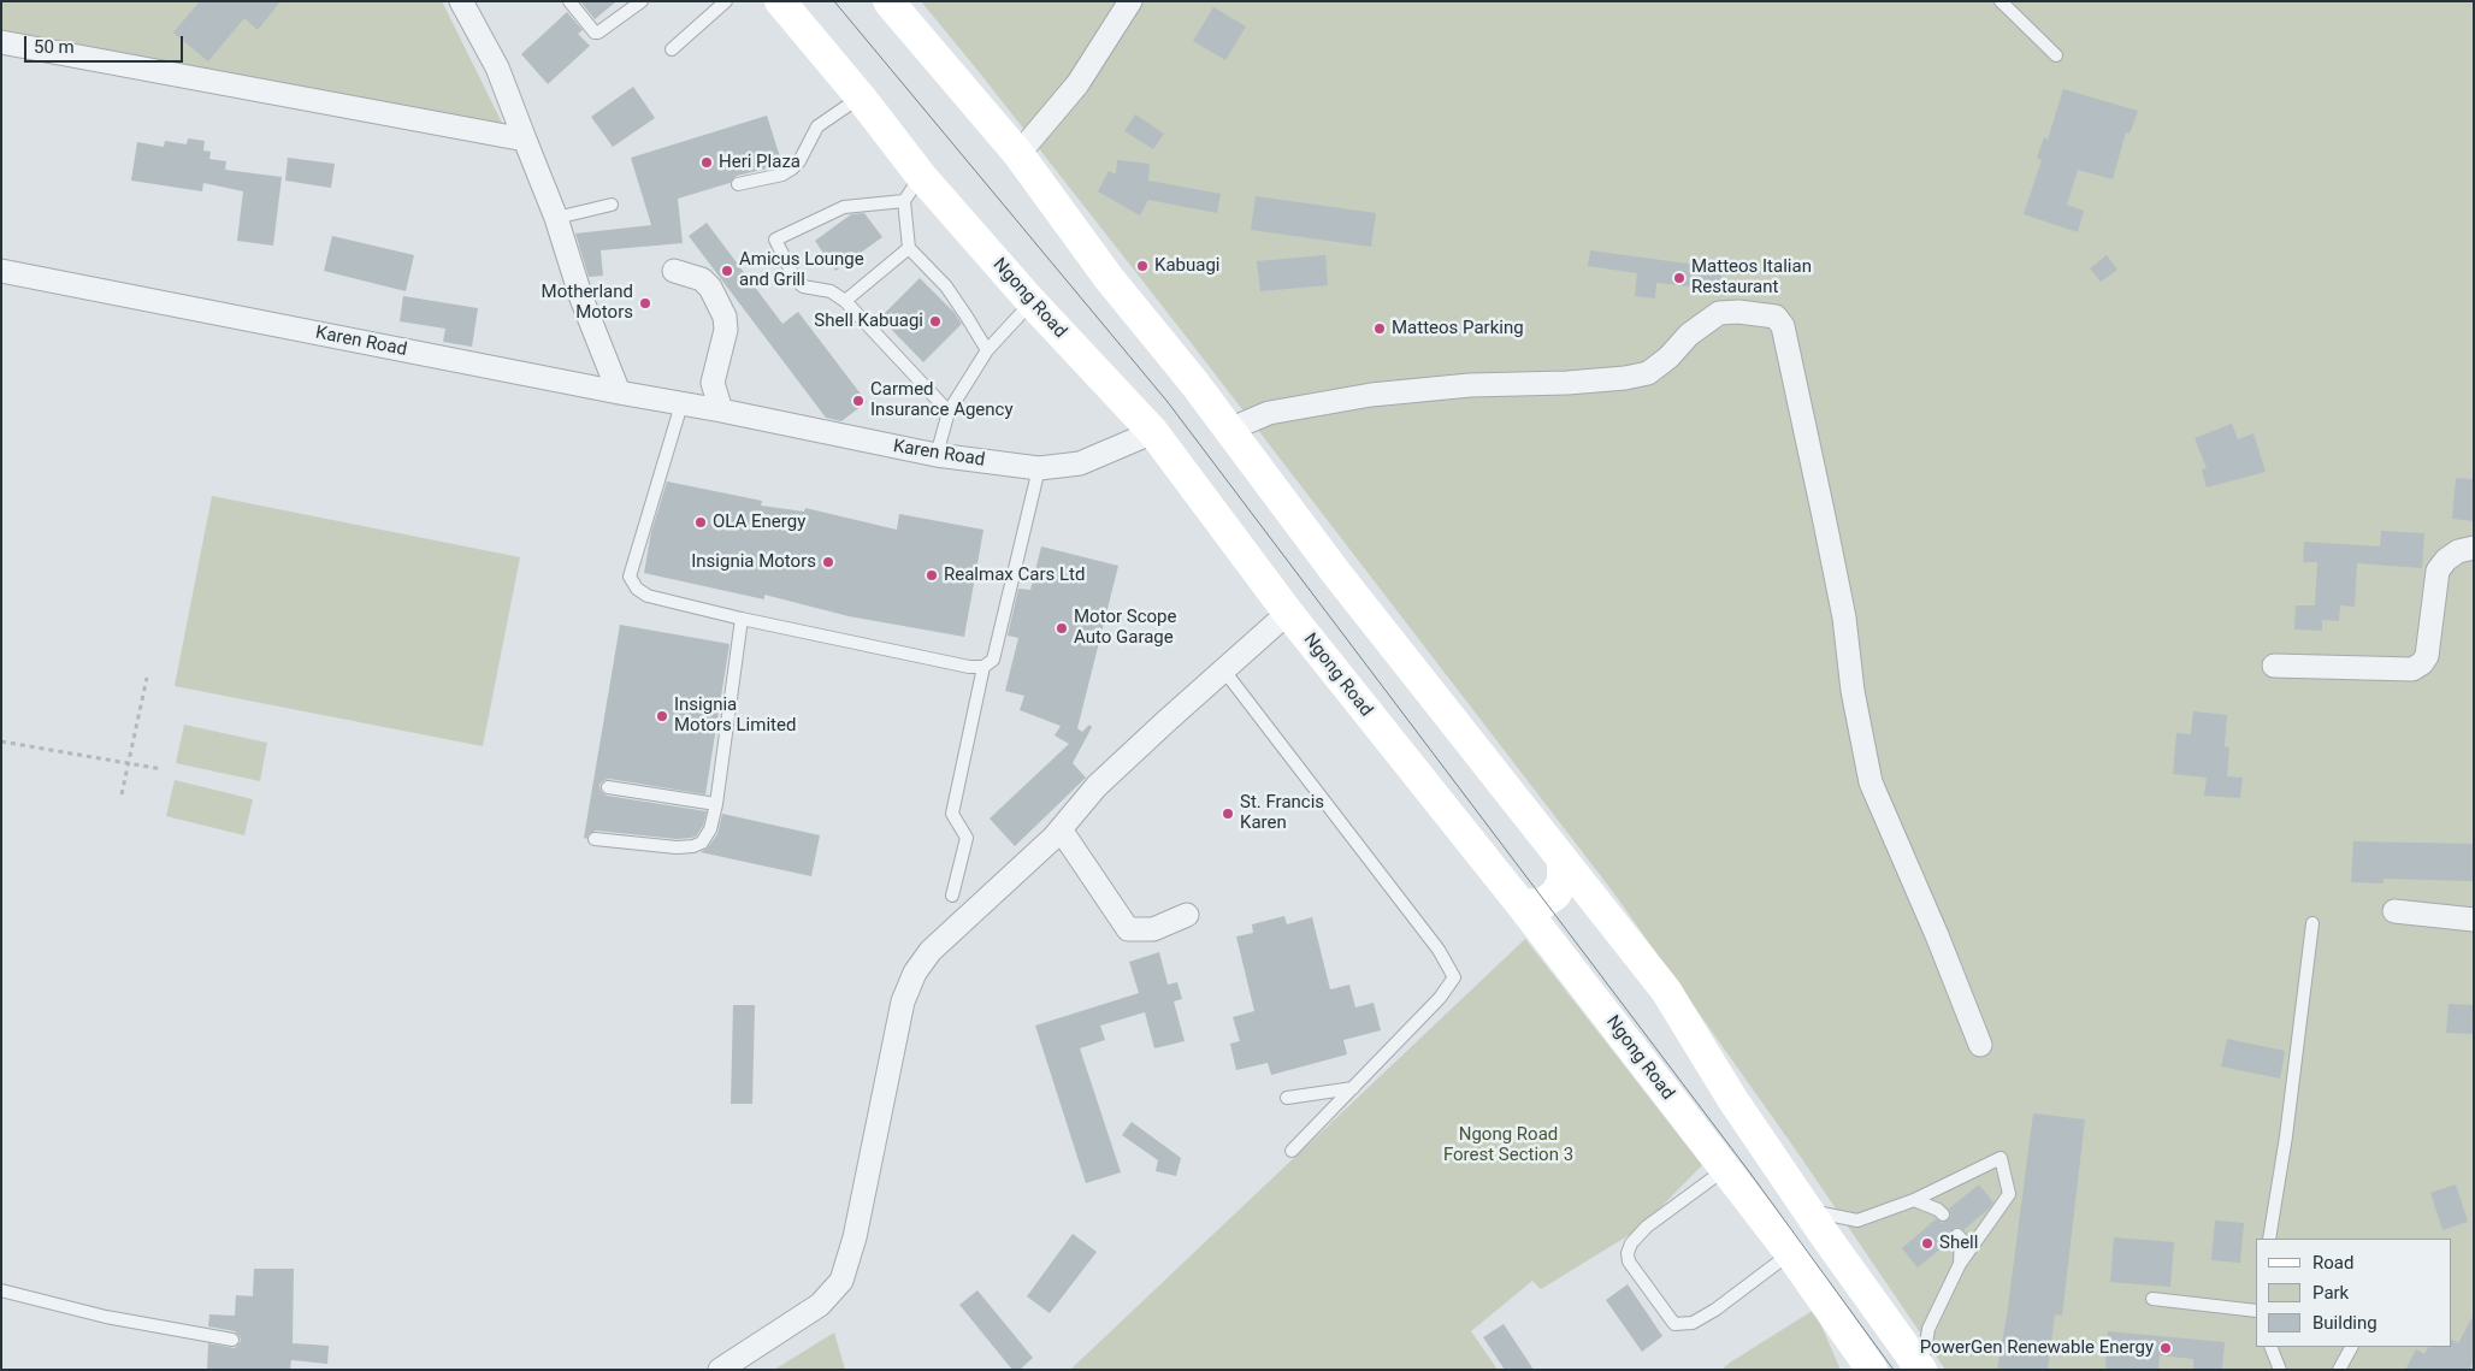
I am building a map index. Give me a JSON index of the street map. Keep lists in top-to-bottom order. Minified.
{"streets":{"main road":["Ngong Road"],"street":["Karen Road"]},"crossings":[["Ngong Road","Karen Road"]],"parks":["Ngong Road Forest Section 3"],"places":["Heri Plaza","Kabuagi","Amicus Lounge and Grill","Matteos Italian Restaurant","Motherland Motors","Shell Kabuagi","Matteos Parking","Carmed Insurance Agency","OLA Energy","Insignia Motors","Realmax Cars Ltd","Motor Scope Auto Garage","Insignia Motors Limited","St. Francis Karen","Shell","PowerGen Renewable Energy"],"legend":["Road","Park","Building"],"scale_bar":"50 m"}
